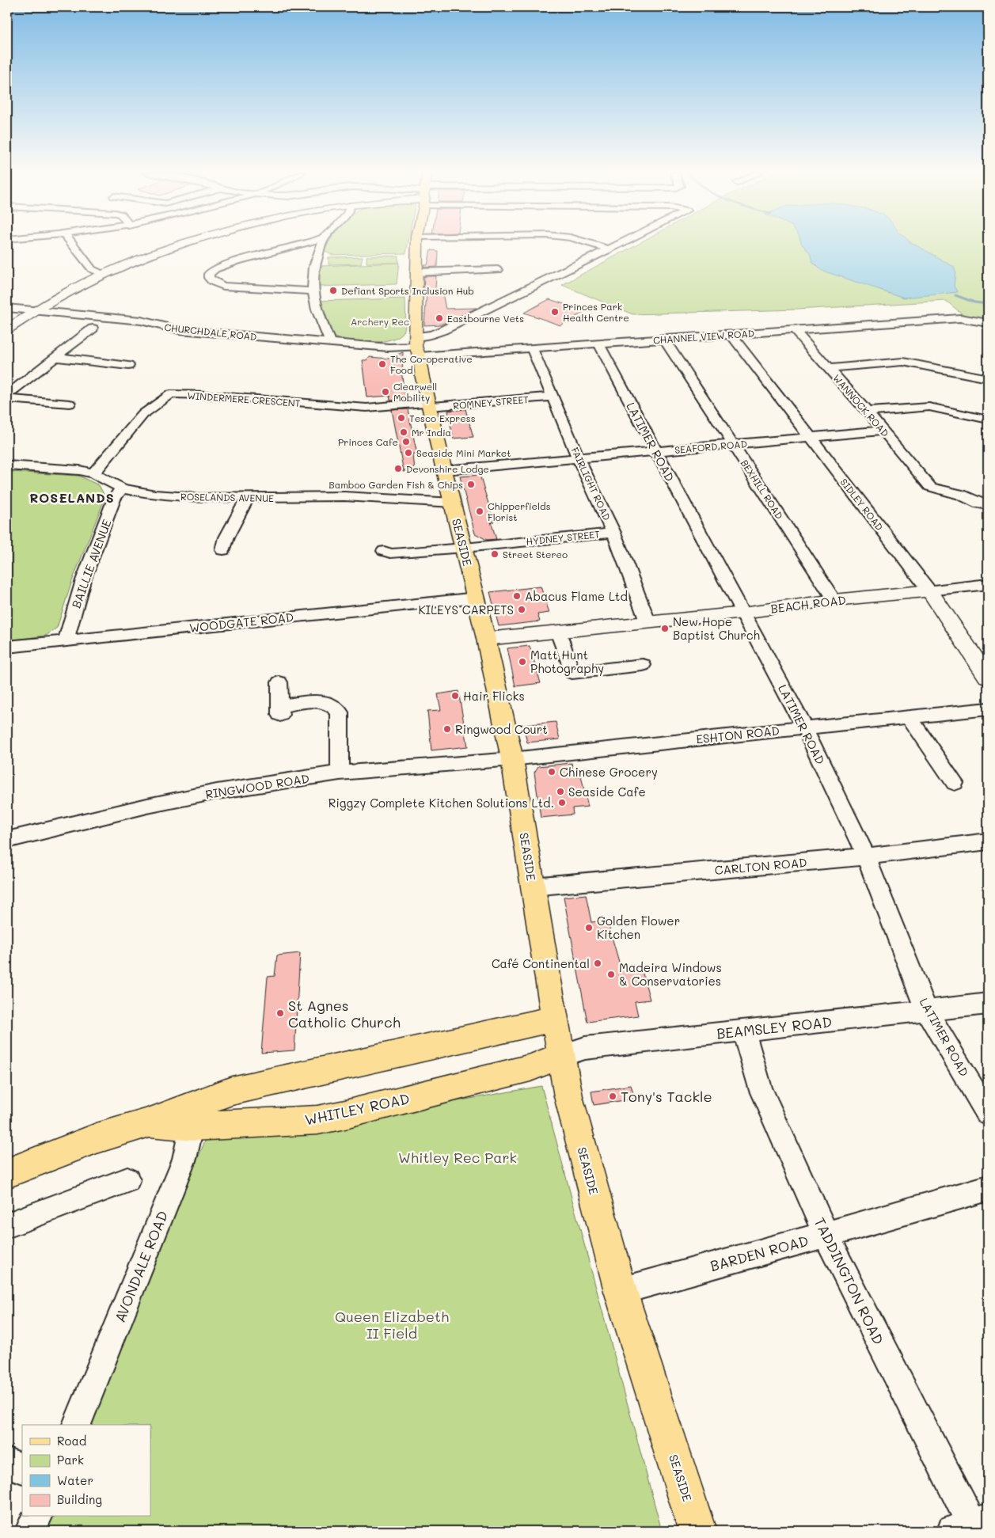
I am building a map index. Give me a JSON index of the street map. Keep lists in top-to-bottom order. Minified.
{"streets":{"main road":["SEASIDE","WHITLEY ROAD"],"street":["CHURCHDALE ROAD","CHANNEL VIEW ROAD","WINDERMERE CRESCENT","ROMNEY STREET","WANNOCK ROAD","LATIMER ROAD","SEAFORD ROAD","FAIRLIGHT ROAD","BEXHILL ROAD","ROSELANDS AVENUE","SIDLEY ROAD","HYDNEY STREET","BAILLIE AVENUE","BEACH ROAD","WOODGATE ROAD","ESHTON ROAD","RINGWOOD ROAD","CARLTON ROAD","BEAMSLEY ROAD","BARDEN ROAD","AVONDALE ROAD","TADDINGTON ROAD"]},"crossings":[["CHURCHDALE ROAD","CHANNEL VIEW ROAD"],["CHURCHDALE ROAD","SEASIDE"],["CHANNEL VIEW ROAD","WANNOCK ROAD"],["CHANNEL VIEW ROAD","LATIMER ROAD"],["CHANNEL VIEW ROAD","FAIRLIGHT ROAD"],["CHANNEL VIEW ROAD","BEXHILL ROAD"],["CHANNEL VIEW ROAD","SIDLEY ROAD"],["CHANNEL VIEW ROAD","SEASIDE"],["WINDERMERE CRESCENT","ROMNEY STREET"],["WINDERMERE CRESCENT","ROSELANDS AVENUE"],["WINDERMERE CRESCENT","SEASIDE"],["ROMNEY STREET","FAIRLIGHT ROAD"],["ROMNEY STREET","SEASIDE"],["WANNOCK ROAD","SEAFORD ROAD"],["LATIMER ROAD","SEAFORD ROAD"],["LATIMER ROAD","BEACH ROAD"],["LATIMER ROAD","ESHTON ROAD"],["LATIMER ROAD","CARLTON ROAD"],["LATIMER ROAD","BEAMSLEY ROAD"],["SEAFORD ROAD","FAIRLIGHT ROAD"],["SEAFORD ROAD","BEXHILL ROAD"],["SEAFORD ROAD","SIDLEY ROAD"],["SEAFORD ROAD","SEASIDE"],["FAIRLIGHT ROAD","HYDNEY STREET"],["FAIRLIGHT ROAD","BEACH ROAD"],["BEXHILL ROAD","BEACH ROAD"],["ROSELANDS AVENUE","SEASIDE"],["ROSELANDS AVENUE","BAILLIE AVENUE"],["SIDLEY ROAD","BEACH ROAD"],["HYDNEY STREET","SEASIDE"],["SEASIDE","BEACH ROAD"],["SEASIDE","WOODGATE ROAD"],["SEASIDE","ESHTON ROAD"],["SEASIDE","RINGWOOD ROAD"],["SEASIDE","CARLTON ROAD"],["SEASIDE","BEAMSLEY ROAD"],["SEASIDE","WHITLEY ROAD"],["SEASIDE","BARDEN ROAD"],["BAILLIE AVENUE","WOODGATE ROAD"],["ESHTON ROAD","RINGWOOD ROAD"],["BEAMSLEY ROAD","WHITLEY ROAD"],["BEAMSLEY ROAD","TADDINGTON ROAD"],["WHITLEY ROAD","AVONDALE ROAD"],["BARDEN ROAD","TADDINGTON ROAD"]],"districts":["ROSELANDS"],"parks":["Archery Rec","Whitley Rec Park","Queen Elizabeth II Field"],"places":["Defiant Sports Inclusion Hub","Princes Park Health Centre","Eastbourne Vets","The Co-operative Food","Clearwell Mobility","Tesco Express","Mr India","Princes Cafe","Seaside Mini Market","Devonshire Lodge","Bamboo Garden Fish & Chips","Chipperfields Florist","Street Stereo","Abacus Flame Ltd","KILEYS CARPETS","New Hope Baptist Church","Matt Hunt Photography","Hair Flicks","Ringwood Court","Chinese Grocery","Seaside Cafe","Riggzy Complete Kitchen Solutions Ltd.","Golden Flower Kitchen","Café Continental","Madeira Windows & Conservatories","St Agnes Catholic Church","Tony's Tackle"],"legend":["Road","Park","Water","Building"]}
